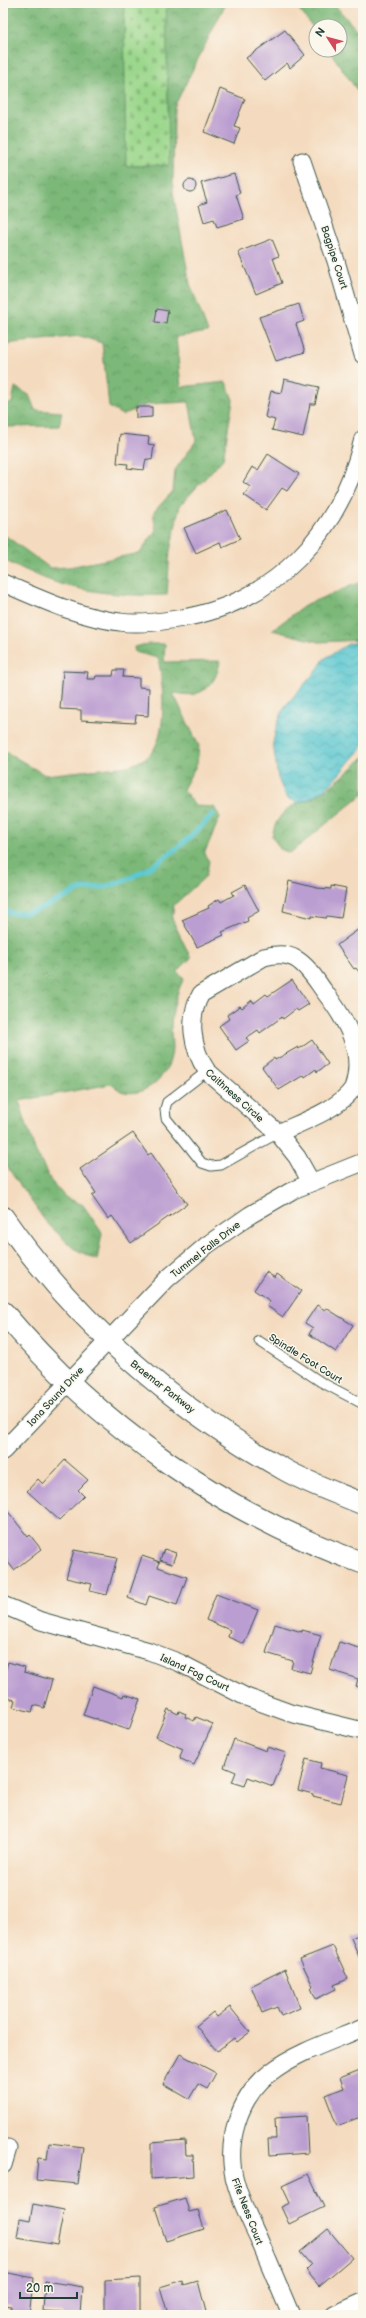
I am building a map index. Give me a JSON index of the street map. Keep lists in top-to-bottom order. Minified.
{"streets":{"street":["Bagpipe Court","Caithness Circle","Tummel Falls Drive","Braemar Parkway","Iona Sound Drive","Island Fog Court","Fife Ness Court"],"lane":["Spindle Foot Court"]},"crossings":[["Caithness Circle","Tummel Falls Drive"],["Tummel Falls Drive","Braemar Parkway"],["Tummel Falls Drive","Iona Sound Drive"],["Braemar Parkway","Iona Sound Drive"]],"scale_bar":"20 m","north":"top left"}
